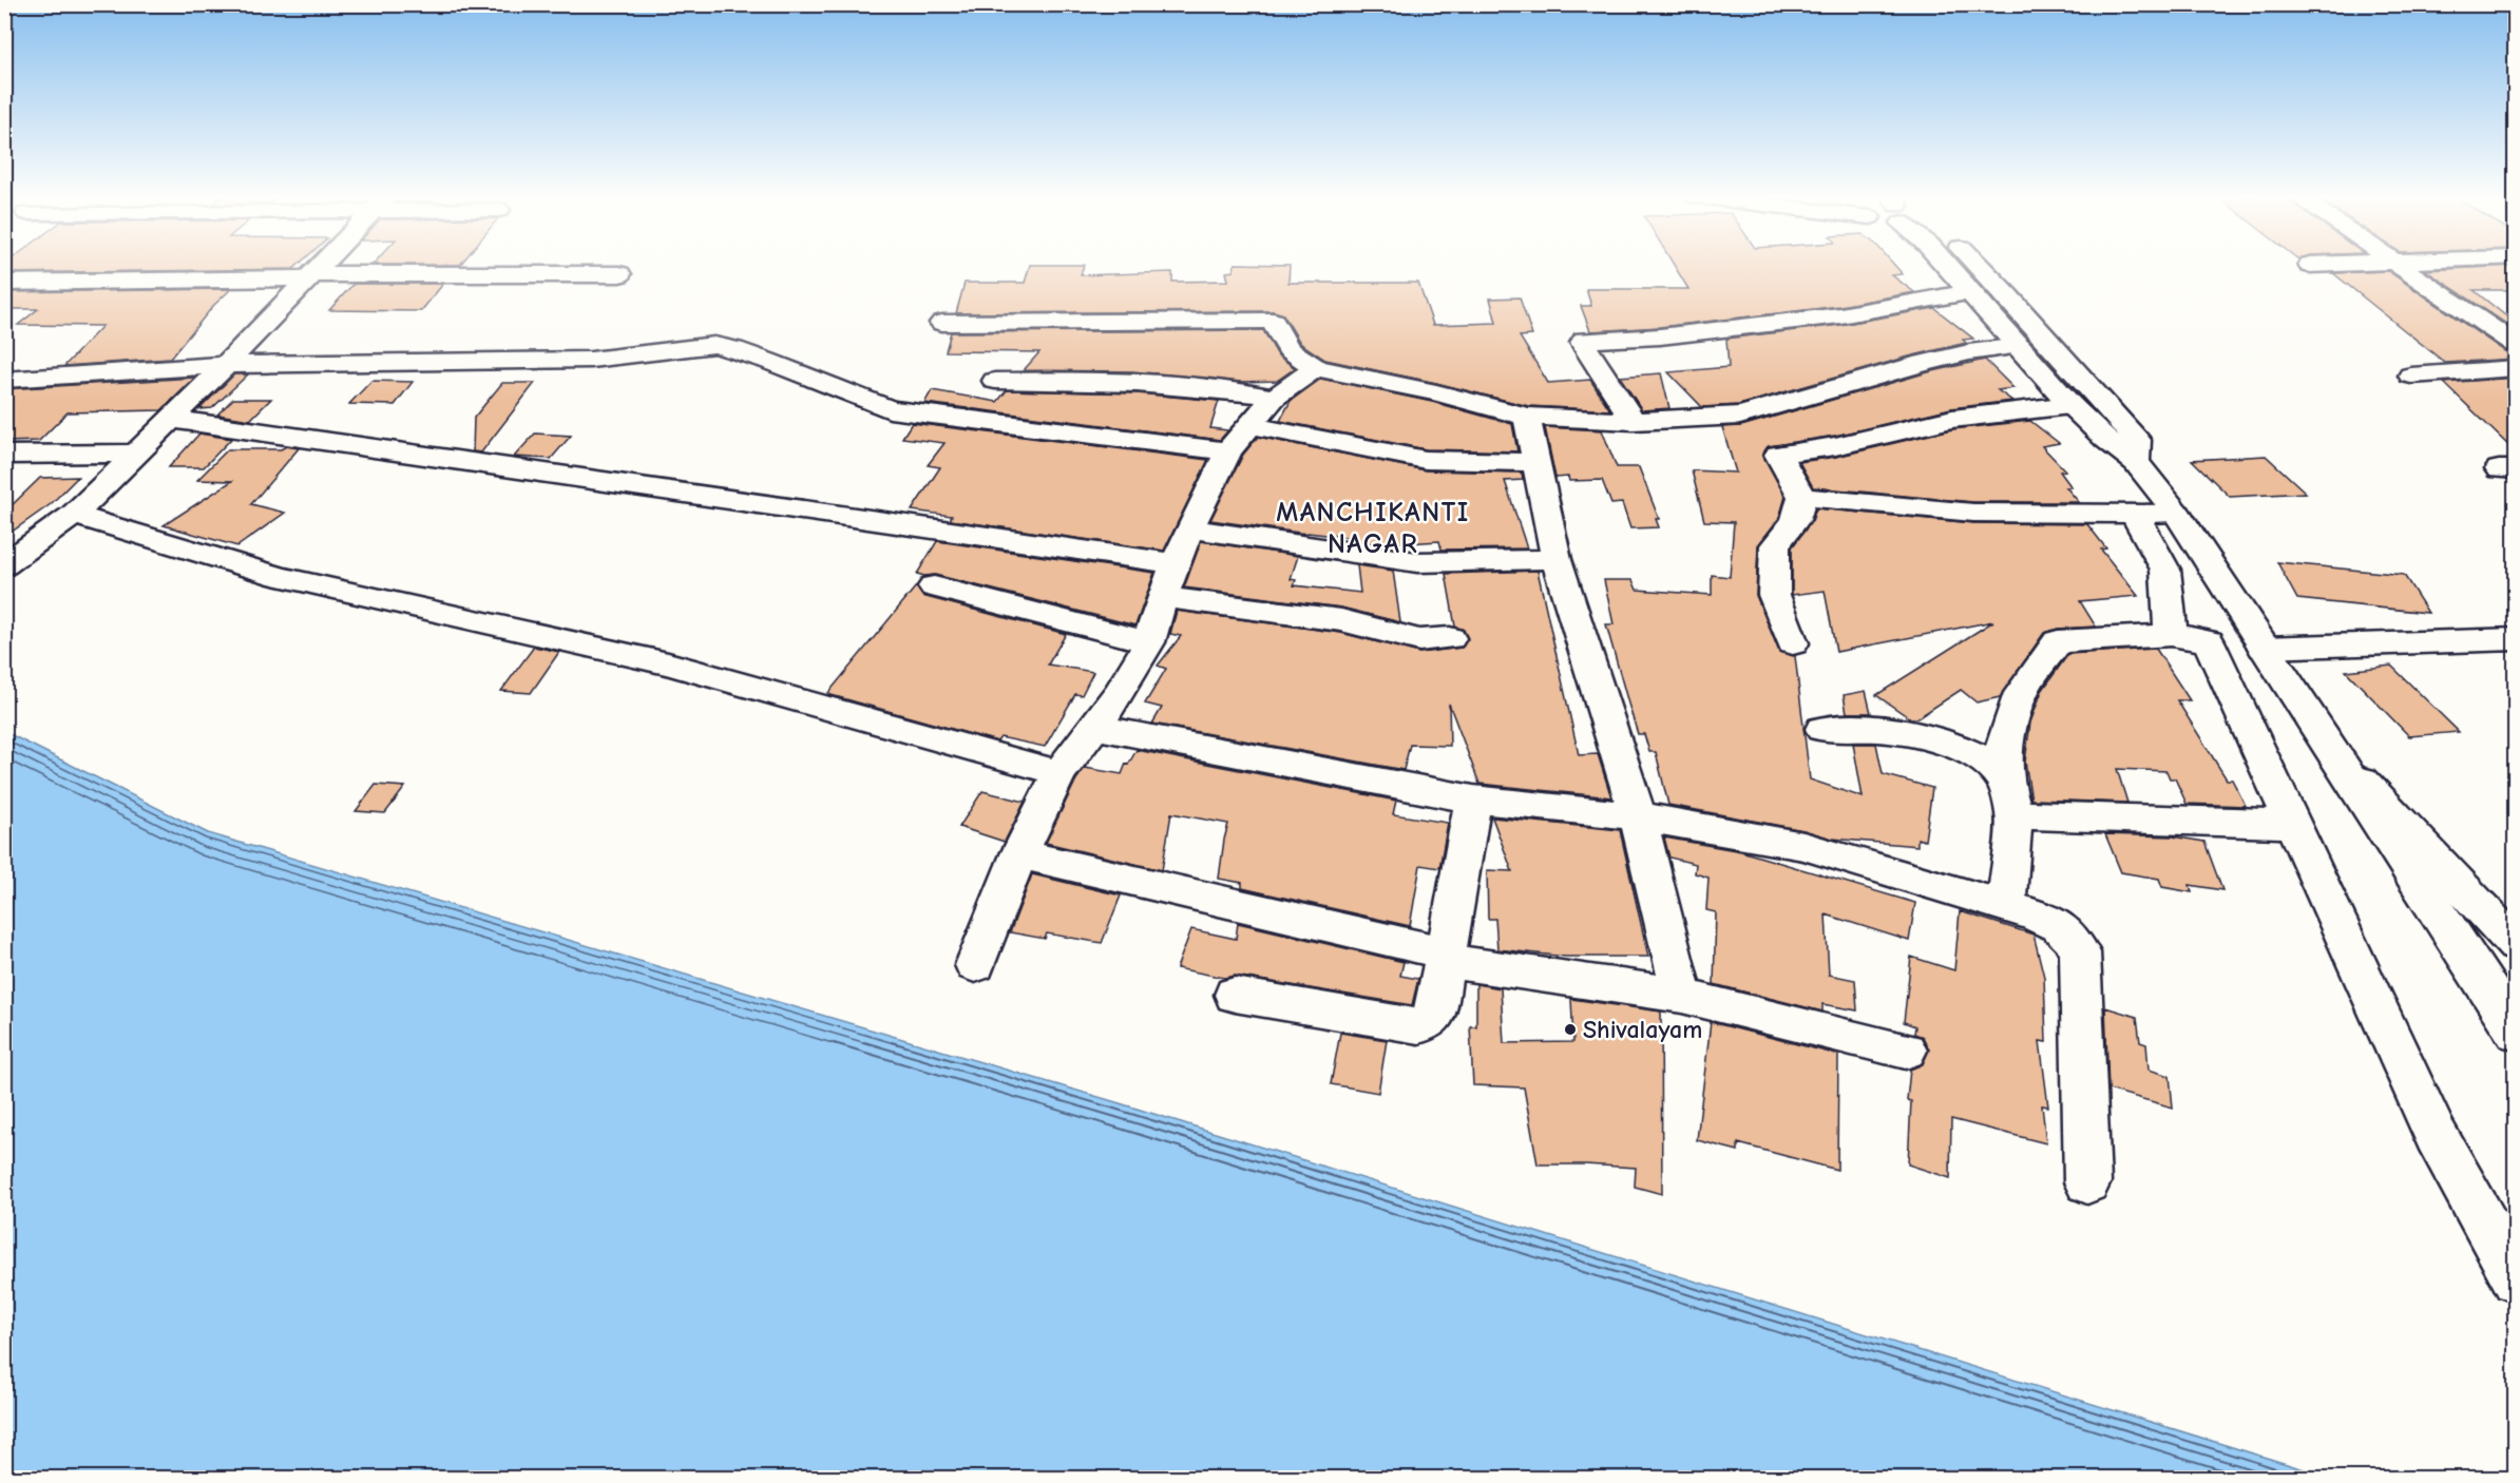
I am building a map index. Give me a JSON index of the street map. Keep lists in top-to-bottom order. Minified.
{"districts":["MANCHIKANTI NAGAR"],"places":["Shivalayam"]}
